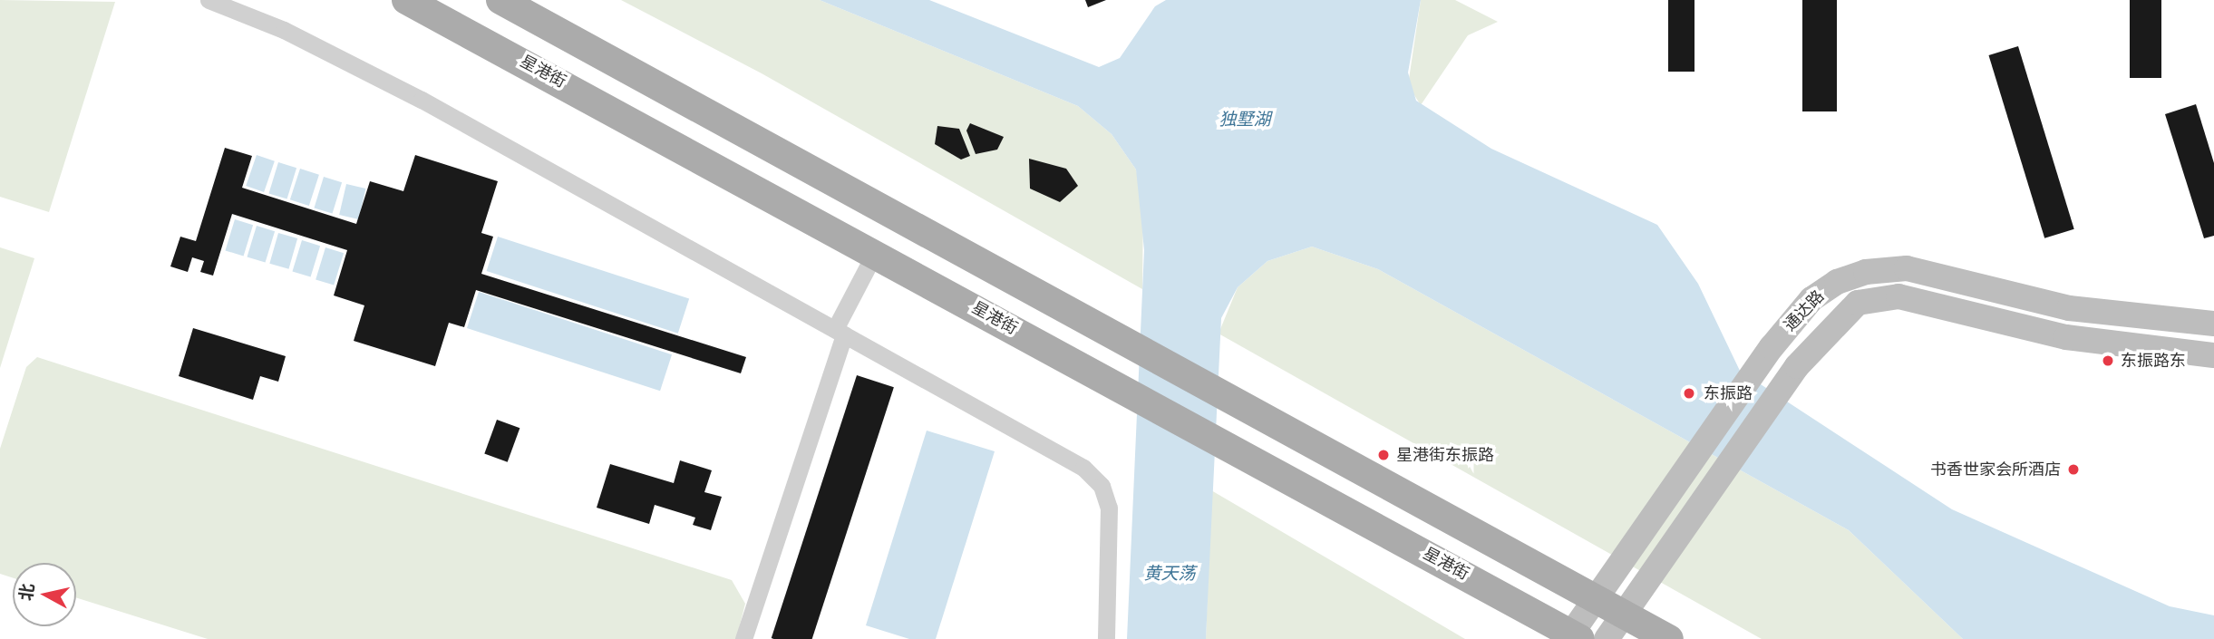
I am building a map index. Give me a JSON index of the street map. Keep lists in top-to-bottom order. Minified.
{"streets":{"main road":["星港街","通达路"]},"water":["独墅湖","黄天荡"],"places":["东振路东","东振路","星港街东振路","书香世家会所酒店"],"north":"left"}
